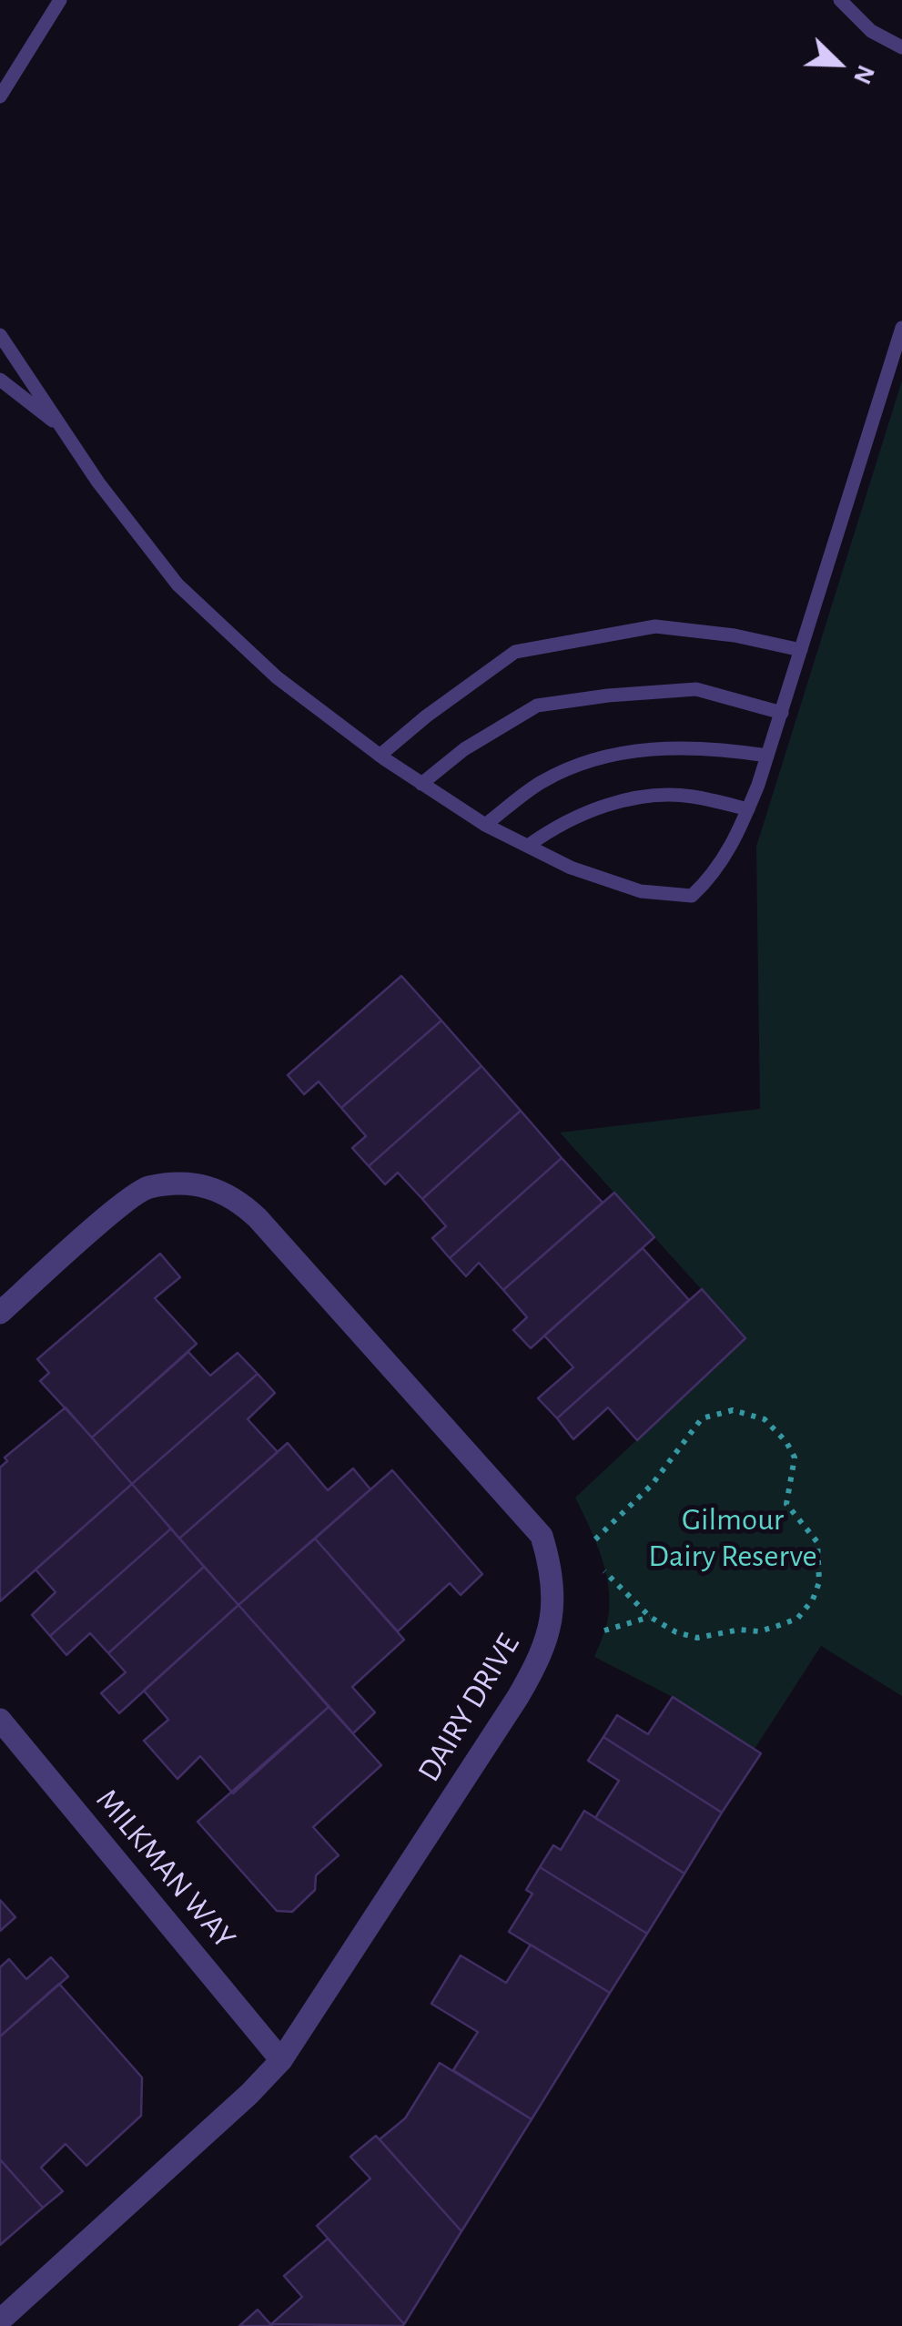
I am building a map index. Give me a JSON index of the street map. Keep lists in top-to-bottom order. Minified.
{"streets":{"street":["DAIRY DRIVE","MILKMAN WAY"]},"crossings":[["DAIRY DRIVE","MILKMAN WAY"]],"parks":["Gilmour Dairy Reserve"],"north":"bottom right"}
